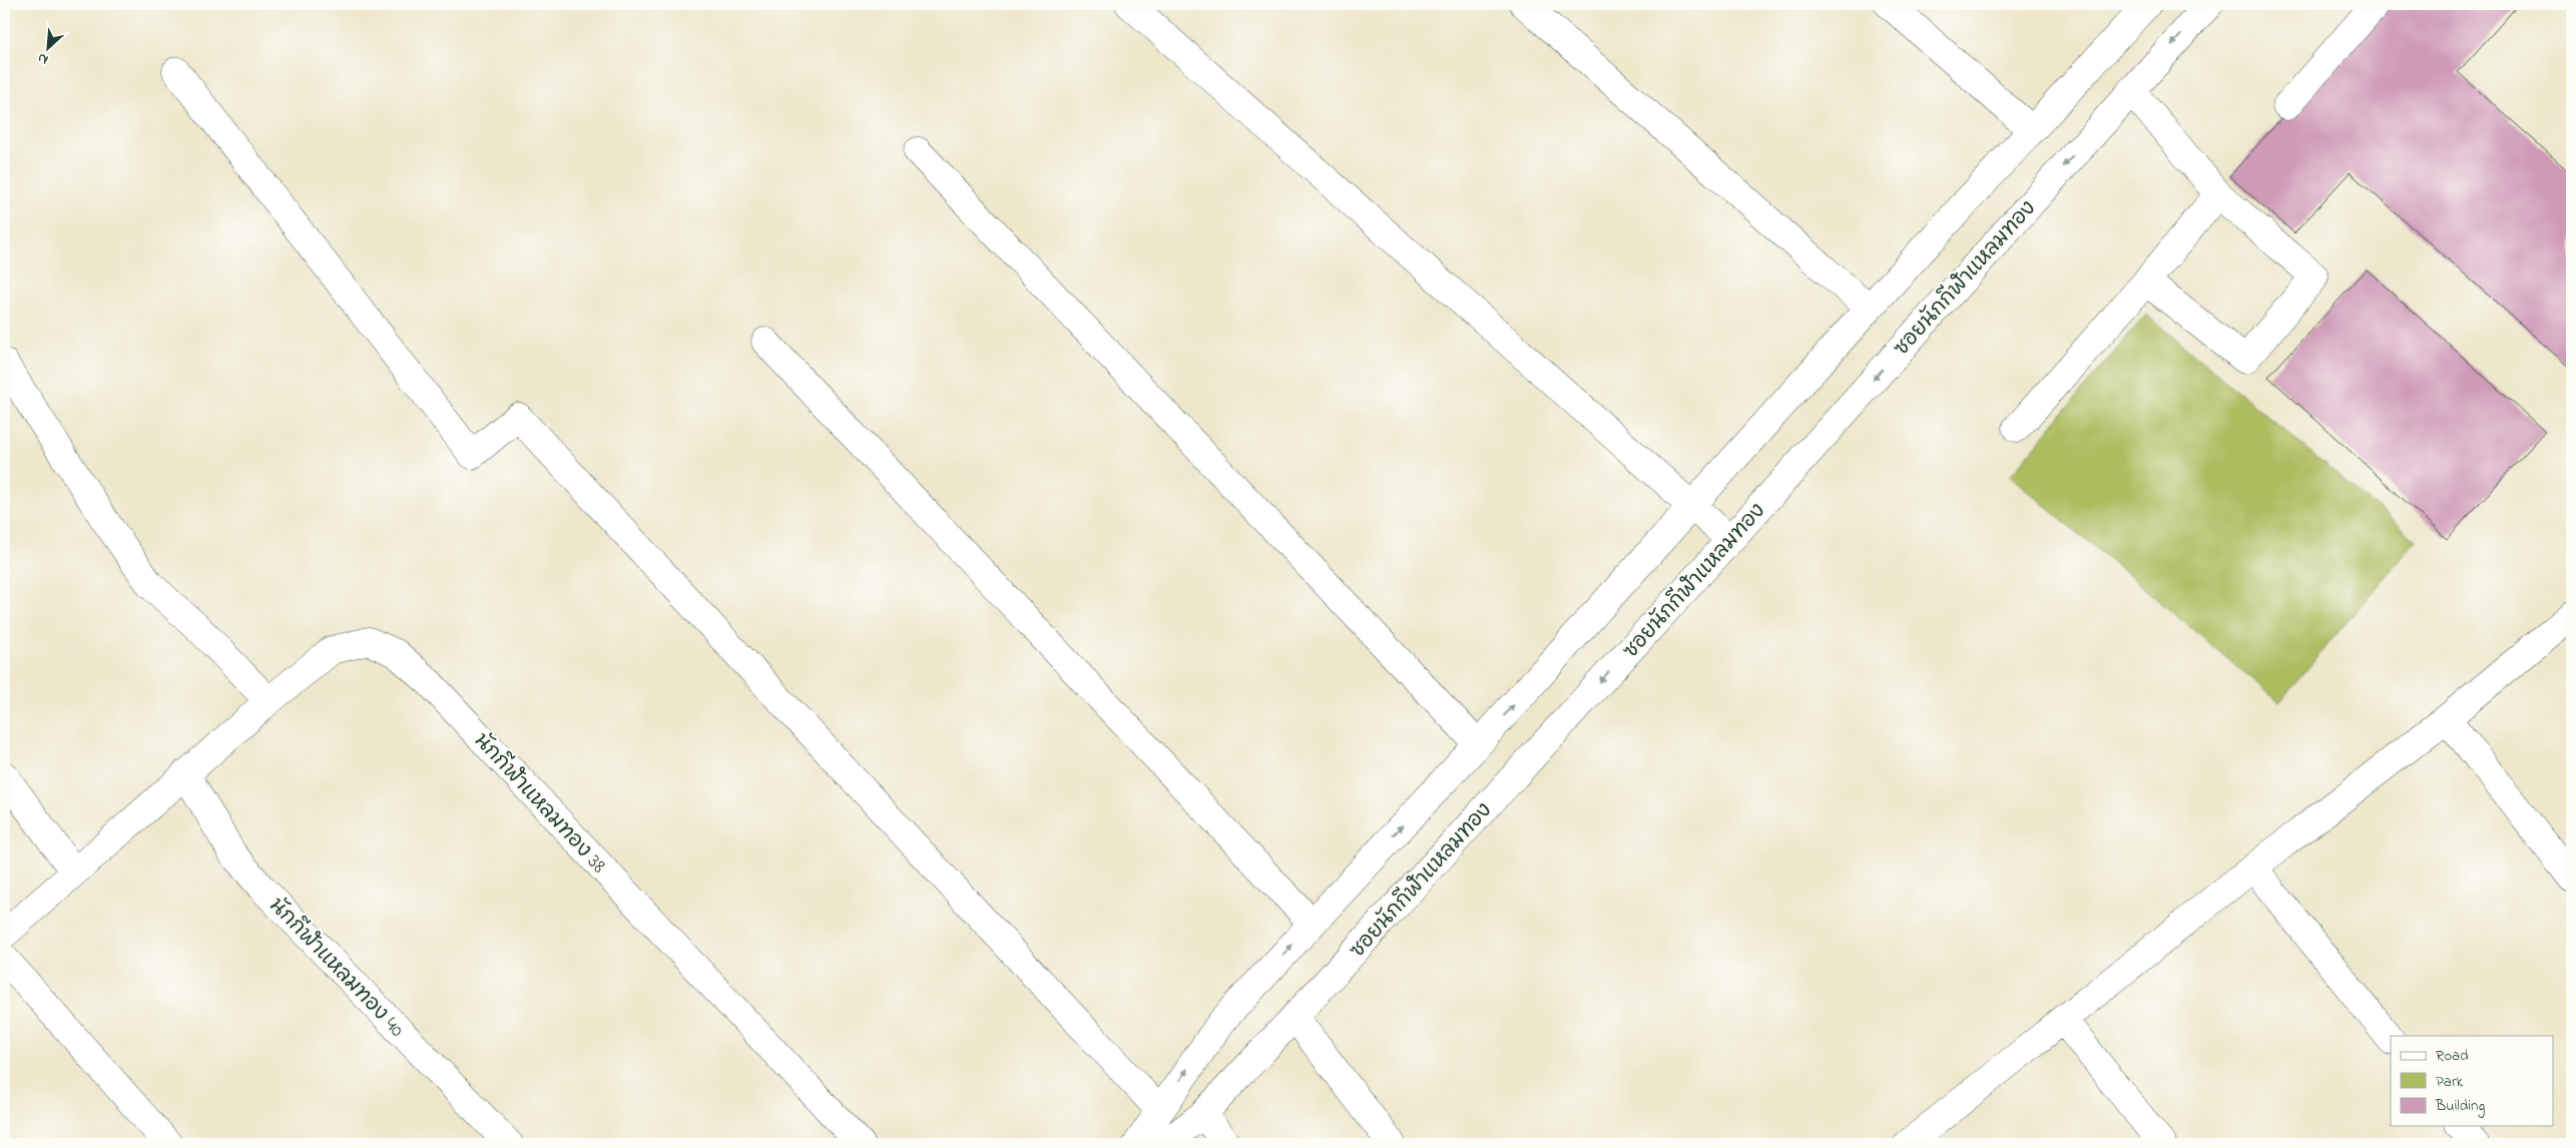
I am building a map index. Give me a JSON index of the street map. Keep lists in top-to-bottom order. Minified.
{"streets":{"street":["ซอยนักกีฬาแหลมทอง","นักกีฬาแหลมทอง 38","นักกีฬาแหลมทอง 40"]},"crossings":[["นักกีฬาแหลมทอง 38","นักกีฬาแหลมทอง 40"]],"legend":["Road","Park","Building"],"north":"bottom left"}
